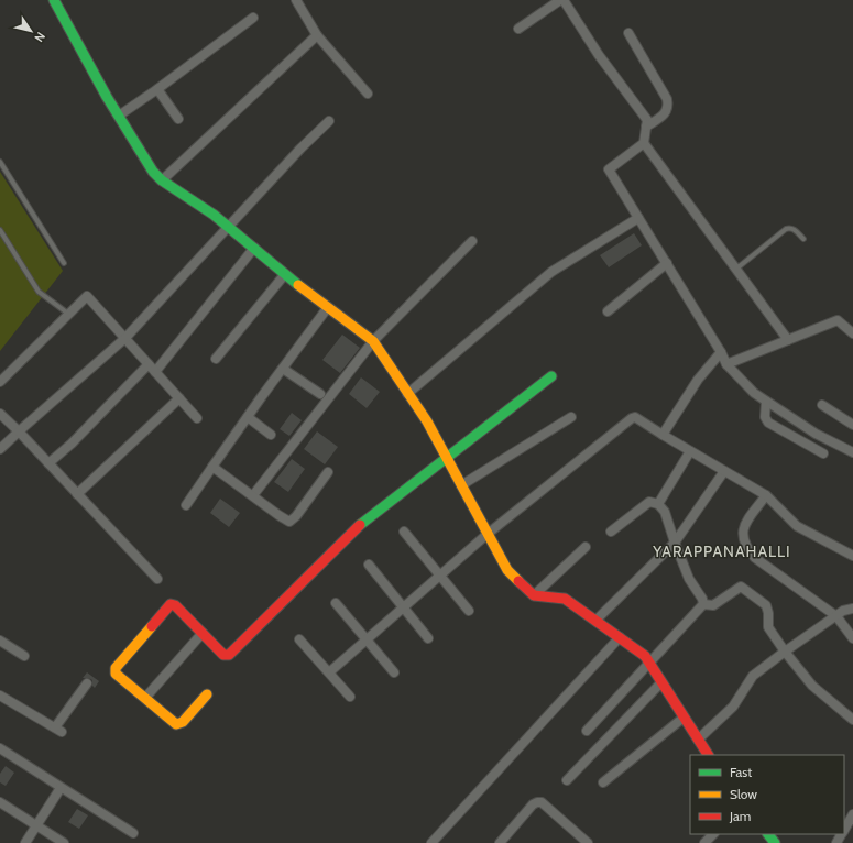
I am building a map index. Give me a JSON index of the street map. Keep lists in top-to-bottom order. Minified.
{"districts":["YARAPPANAHALLI"],"legend":["Fast","Slow","Jam"],"north":"bottom right"}
